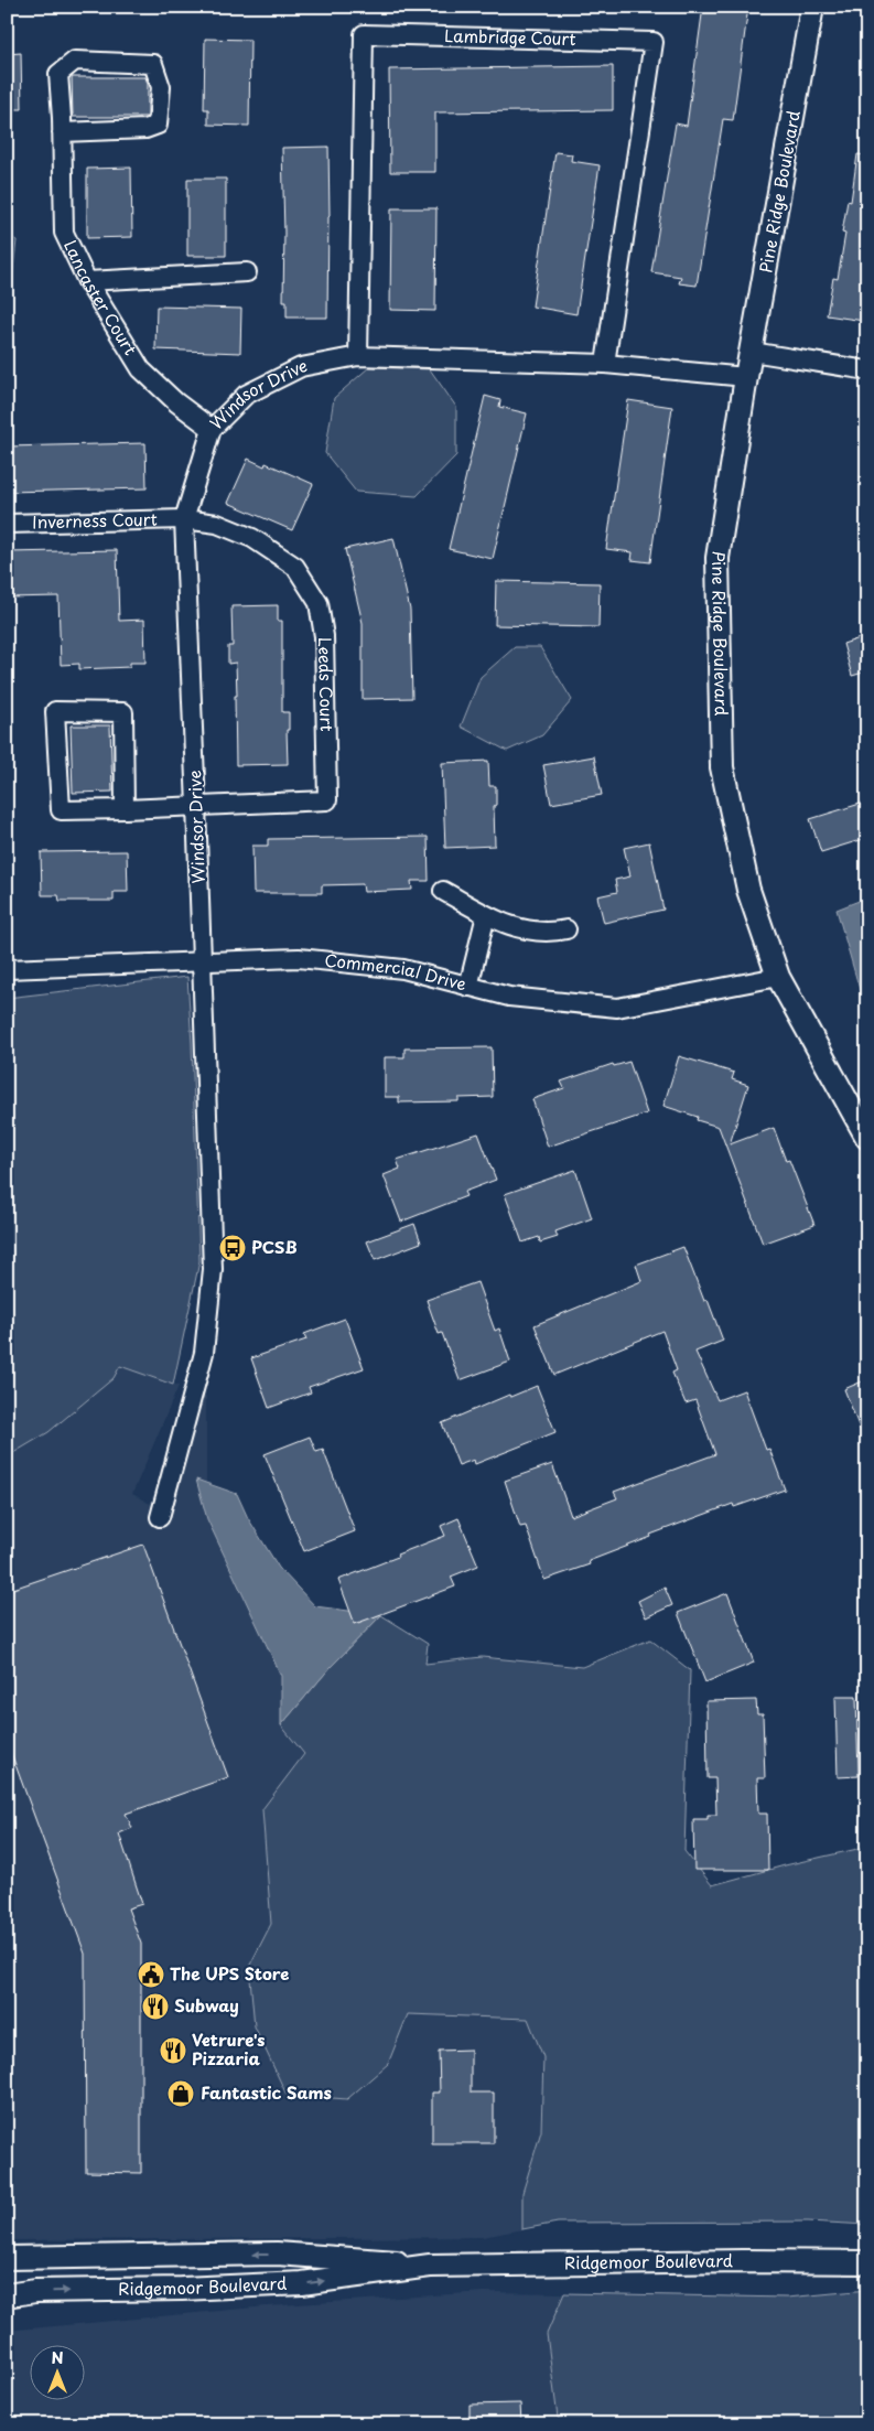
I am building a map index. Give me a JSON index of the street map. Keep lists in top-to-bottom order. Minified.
{"streets":{"street":["Lambridge Court","Pine Ridge Boulevard","Lancaster Court","Windsor Drive","Inverness Court","Leeds Court","Commercial Drive","Ridgemoor Boulevard"]},"crossings":[["Lambridge Court","Windsor Drive"],["Pine Ridge Boulevard","Windsor Drive"],["Pine Ridge Boulevard","Commercial Drive"],["Lancaster Court","Windsor Drive"],["Windsor Drive","Inverness Court"],["Windsor Drive","Leeds Court"],["Windsor Drive","Commercial Drive"],["Inverness Court","Leeds Court"]],"places":{"bus stop":["PCSB"],"public building":["The UPS Store"],"restaurant":["Subway","Vetrure's Pizzaria"],"shop":["Fantastic Sams"]},"north":"top"}
